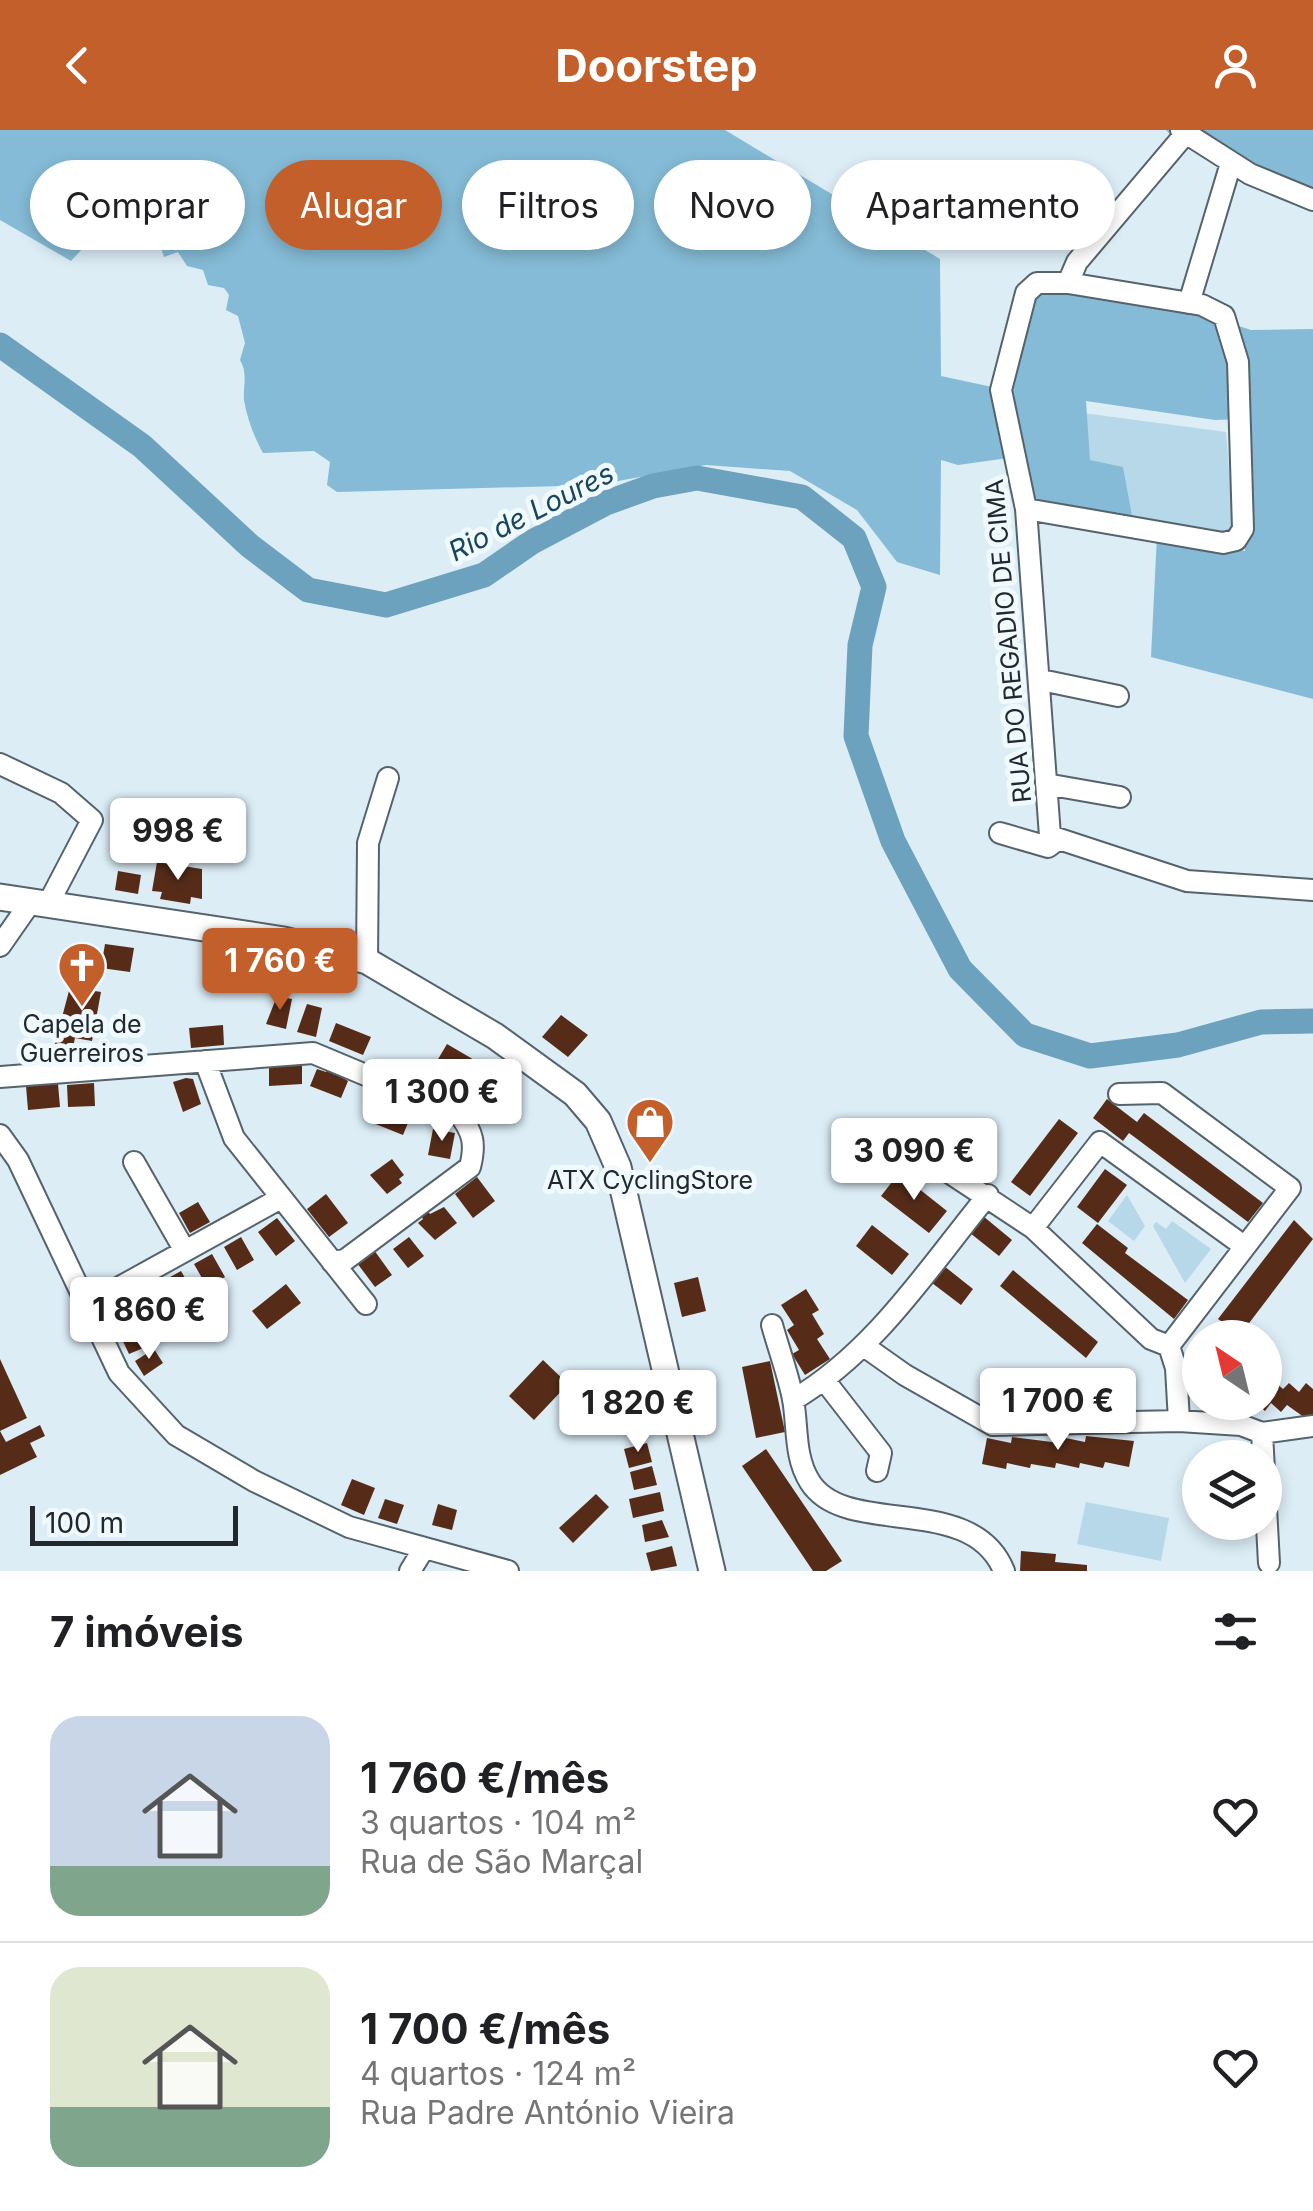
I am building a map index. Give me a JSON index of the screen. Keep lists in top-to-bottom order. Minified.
{"streets":{"street":["RUA DO REGADIO DE CIMA"]},"water":["Rio de Loures"],"places":{"church":["Capela de Guerreiros"],"shop":["ATX CyclingStore"]},"scale_bar":"100 m","north":"top left","page":{"header":"Doorstep","chip":["Comprar","Alugar","Filtros","Novo","Apartamento"],"price":["998 €","1 760 €","1 300 €","3 090 €","1 860 €","1 700 €","1 820 €"],"scale":"100 m","heading":"7 imóveis","list":[{"name":"1 760 €/mês","note":"3 quartos · 104 m² · Rua de São Marçal"},{"name":"1 700 €/mês","note":"4 quartos · 124 m² · Rua Padre António Vieira"}]}}
